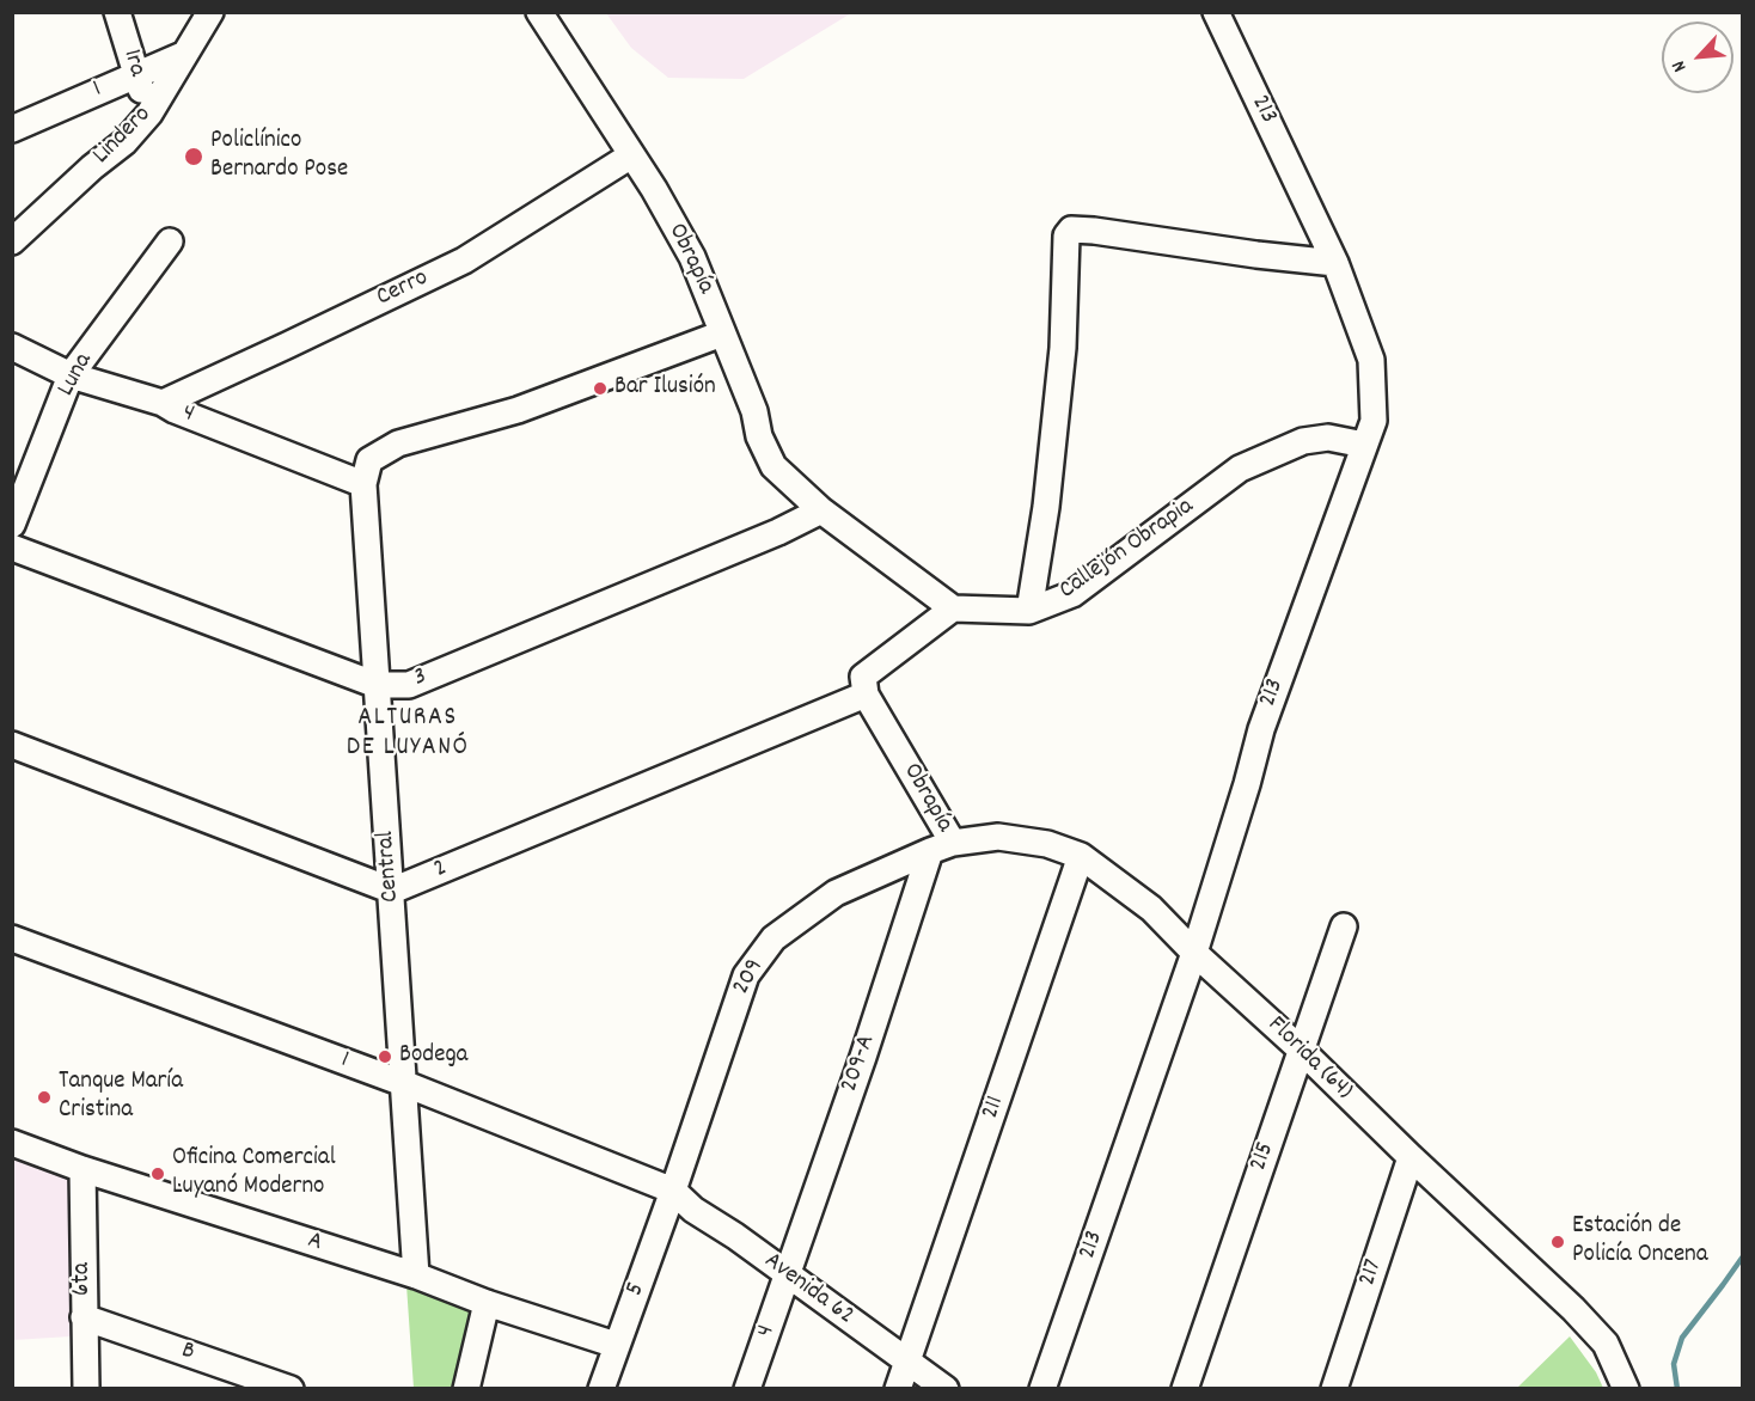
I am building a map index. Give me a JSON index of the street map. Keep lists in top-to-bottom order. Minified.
{"streets":{"street":["1ra","1","213","Lindero","Obrapía","Cerro","Luna","4","Callejón Obrapia","3","Central","2","209","Florida (64)","209-A","211","215","A","217","6ta","5","Avenida 62","B"]},"crossings":[["1ra","1"],["1ra","Lindero"],["1","Lindero"],["1","Central"],["1","209"],["1","5"],["1","Avenida 62"],["213","Callejón Obrapia"],["213","Florida (64)"],["Obrapía","Cerro"],["Obrapía","3"],["Obrapía","2"],["Obrapía","209"],["Obrapía","Florida (64)"],["Obrapía","209-A"],["Cerro","4"],["Luna","4"],["4","Central"],["4","209-A"],["4","Avenida 62"],["Callejón Obrapia","2"],["3","Central"],["Central","2"],["Central","A"],["209","Florida (64)"],["209","209-A"],["209","5"],["209","Avenida 62"],["Florida (64)","209-A"],["Florida (64)","211"],["Florida (64)","215"],["Florida (64)","217"],["209-A","Avenida 62"],["211","Avenida 62"],["A","6ta"],["A","5"],["6ta","B"],["5","Avenida 62"]],"districts":["ALTURAS DE LUYANÓ"],"places":["Policlínico Bernardo Pose","Bar Ilusión","Bodega","Tanque María Cristina","Oficina Comercial Luyanó Moderno","Estación de Policía Oncena"],"north":"bottom left"}
